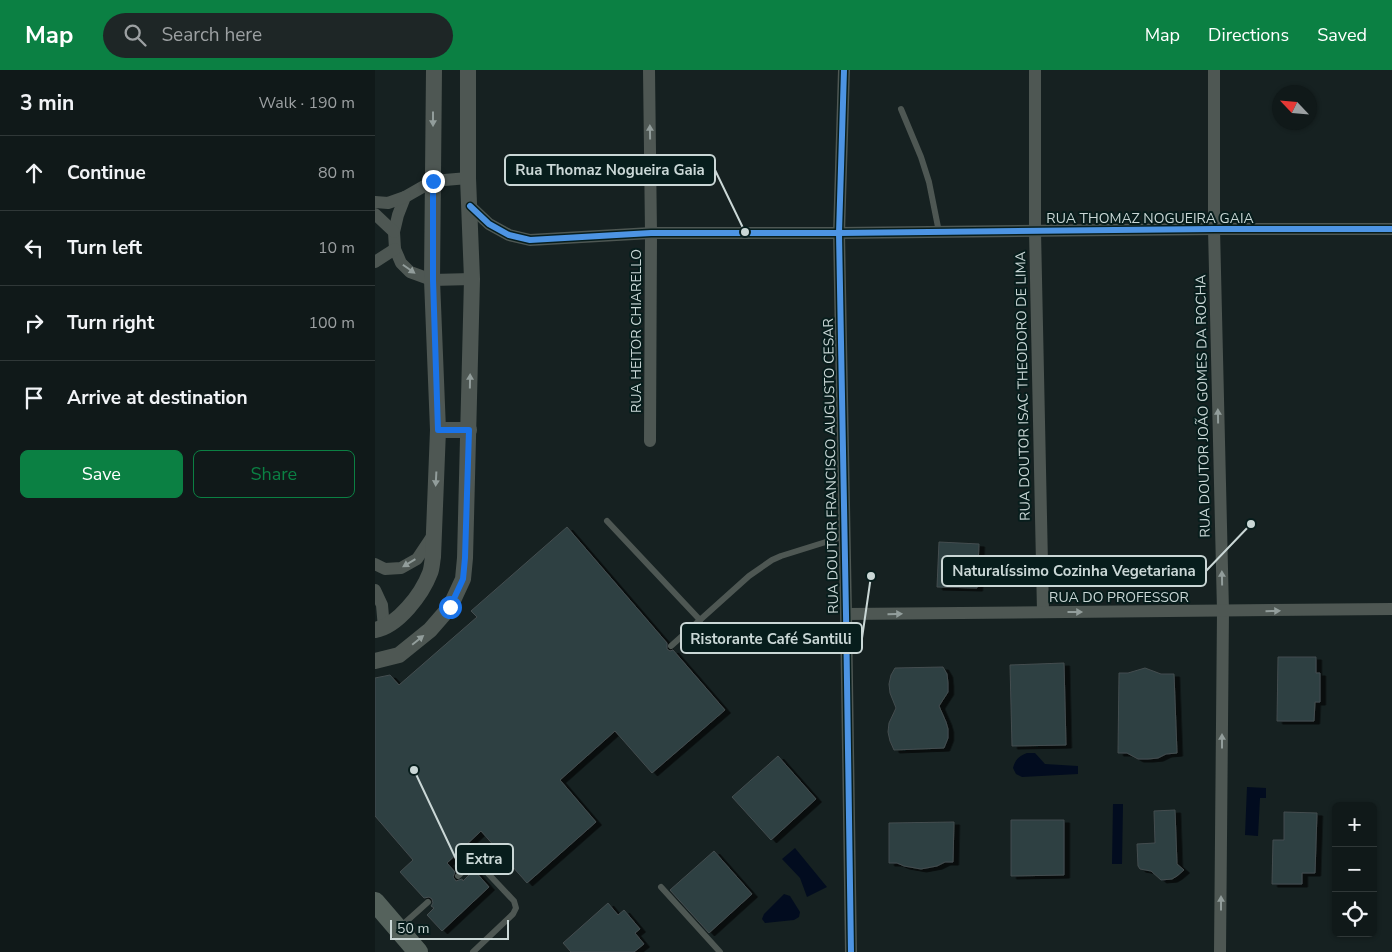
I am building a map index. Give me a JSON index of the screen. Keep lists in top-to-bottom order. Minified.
{"streets":{"street":["RUA THOMAZ NOGUEIRA GAIA","RUA HEITOR CHIARELLO","RUA DOUTOR ISAC THEODORO DE LIMA","RUA DOUTOR JOÃO GOMES DA ROCHA","RUA DOUTOR FRANCISCO AUGUSTO CESAR","RUA DO PROFESSOR"]},"crossings":[["RUA THOMAZ NOGUEIRA GAIA","RUA HEITOR CHIARELLO"],["RUA THOMAZ NOGUEIRA GAIA","RUA DOUTOR ISAC THEODORO DE LIMA"],["RUA THOMAZ NOGUEIRA GAIA","RUA DOUTOR JOÃO GOMES DA ROCHA"],["RUA THOMAZ NOGUEIRA GAIA","RUA DOUTOR FRANCISCO AUGUSTO CESAR"],["RUA DOUTOR ISAC THEODORO DE LIMA","RUA DO PROFESSOR"],["RUA DOUTOR JOÃO GOMES DA ROCHA","RUA DO PROFESSOR"],["RUA DOUTOR FRANCISCO AUGUSTO CESAR","RUA DO PROFESSOR"]],"one_way":["RUA HEITOR CHIARELLO","RUA DOUTOR JOÃO GOMES DA ROCHA","RUA DO PROFESSOR"],"places":["Rua Thomaz Nogueira Gaia","Naturalíssimo Cozinha Vegetariana","Ristorante Café Santilli","Extra"],"scale_bar":"50 m","north":"top left","page":{"header":"Map","search":"Search here","nav":["Map","Directions","Saved"],"heading":["3 min","Walk · 190 m"],"list":[["Continue","80 m"],["Turn left","10 m"],["Turn right","100 m"],"Arrive at destination"],"buttons":["Save","Share"],"map_buttons":["+","−"],"scale":"50 m"}}
